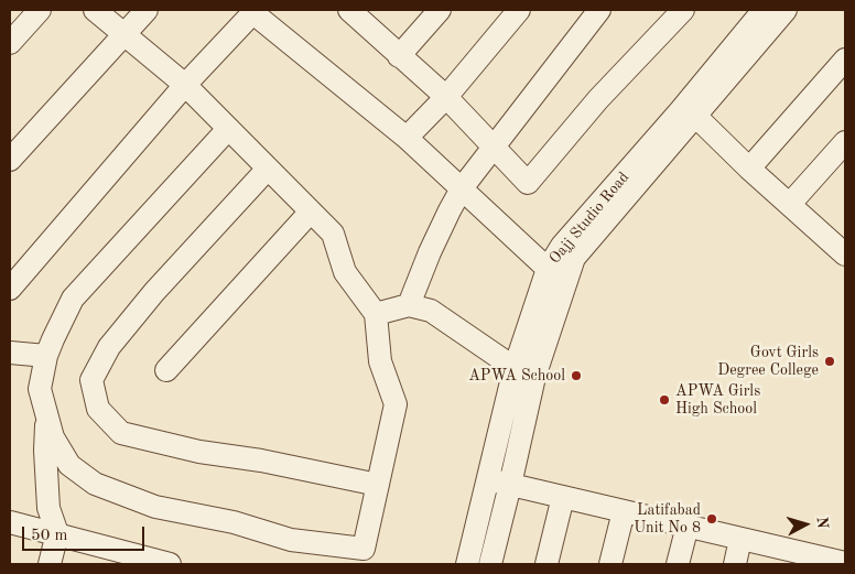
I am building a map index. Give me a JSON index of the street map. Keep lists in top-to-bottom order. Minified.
{"streets":{"street":["Oajj Studio Road"]},"places":["Govt Girls Degree College","APWA School","APWA Girls High School","Latifabad Unit No 8"],"scale_bar":"50 m","north":"right"}
